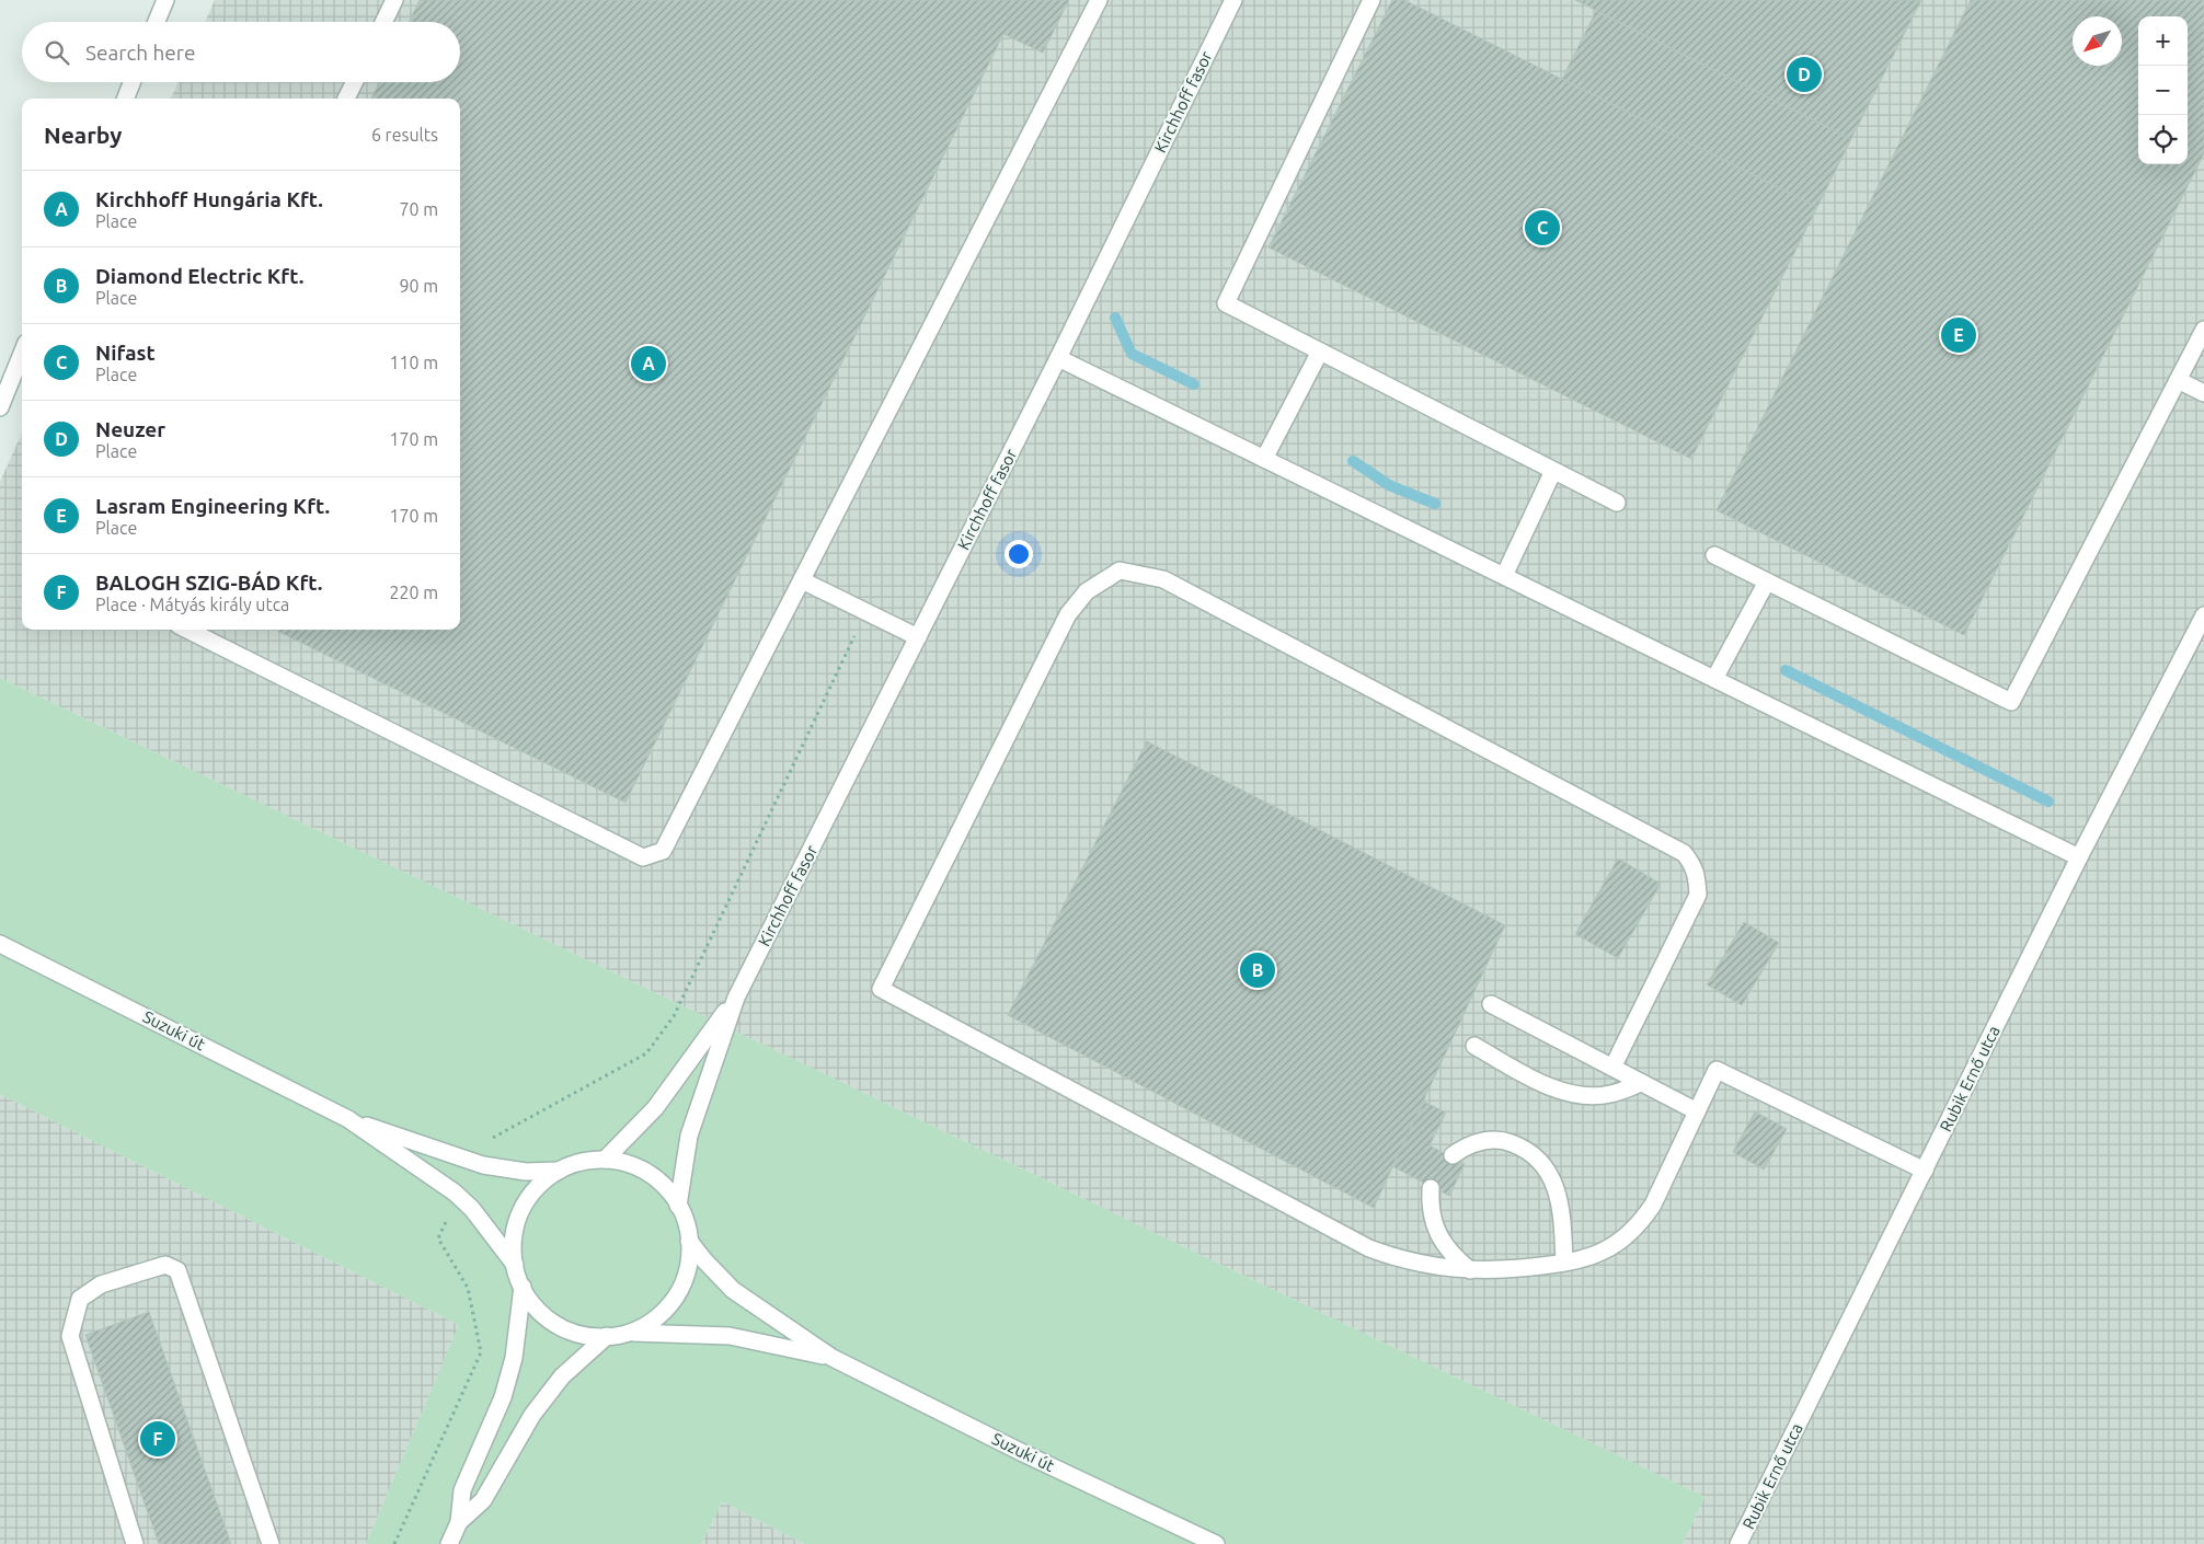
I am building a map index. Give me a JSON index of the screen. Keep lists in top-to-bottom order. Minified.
{"streets":{"street":["Kirchhoff fasor","Suzuki út","Rubik Ernő utca"]},"north":"bottom left","page":{"map_buttons":["+","−"],"search":"Search here","pins":["D","C","E","A","B","F"],"heading":["Nearby","6 results"],"list":[{"mark":"A","name":"Kirchhoff Hungária Kft.","note":"Place","value":"70 m"},{"mark":"B","name":"Diamond Electric Kft.","note":"Place","value":"90 m"},{"mark":"C","name":"Nifast","note":"Place","value":"110 m"},{"mark":"D","name":"Neuzer","note":"Place","value":"170 m"},{"mark":"E","name":"Lasram Engineering Kft.","note":"Place","value":"170 m"},{"mark":"F","name":"BALOGH SZIG-BÁD Kft.","note":"Place · Mátyás király utca","value":"220 m"}]}}
